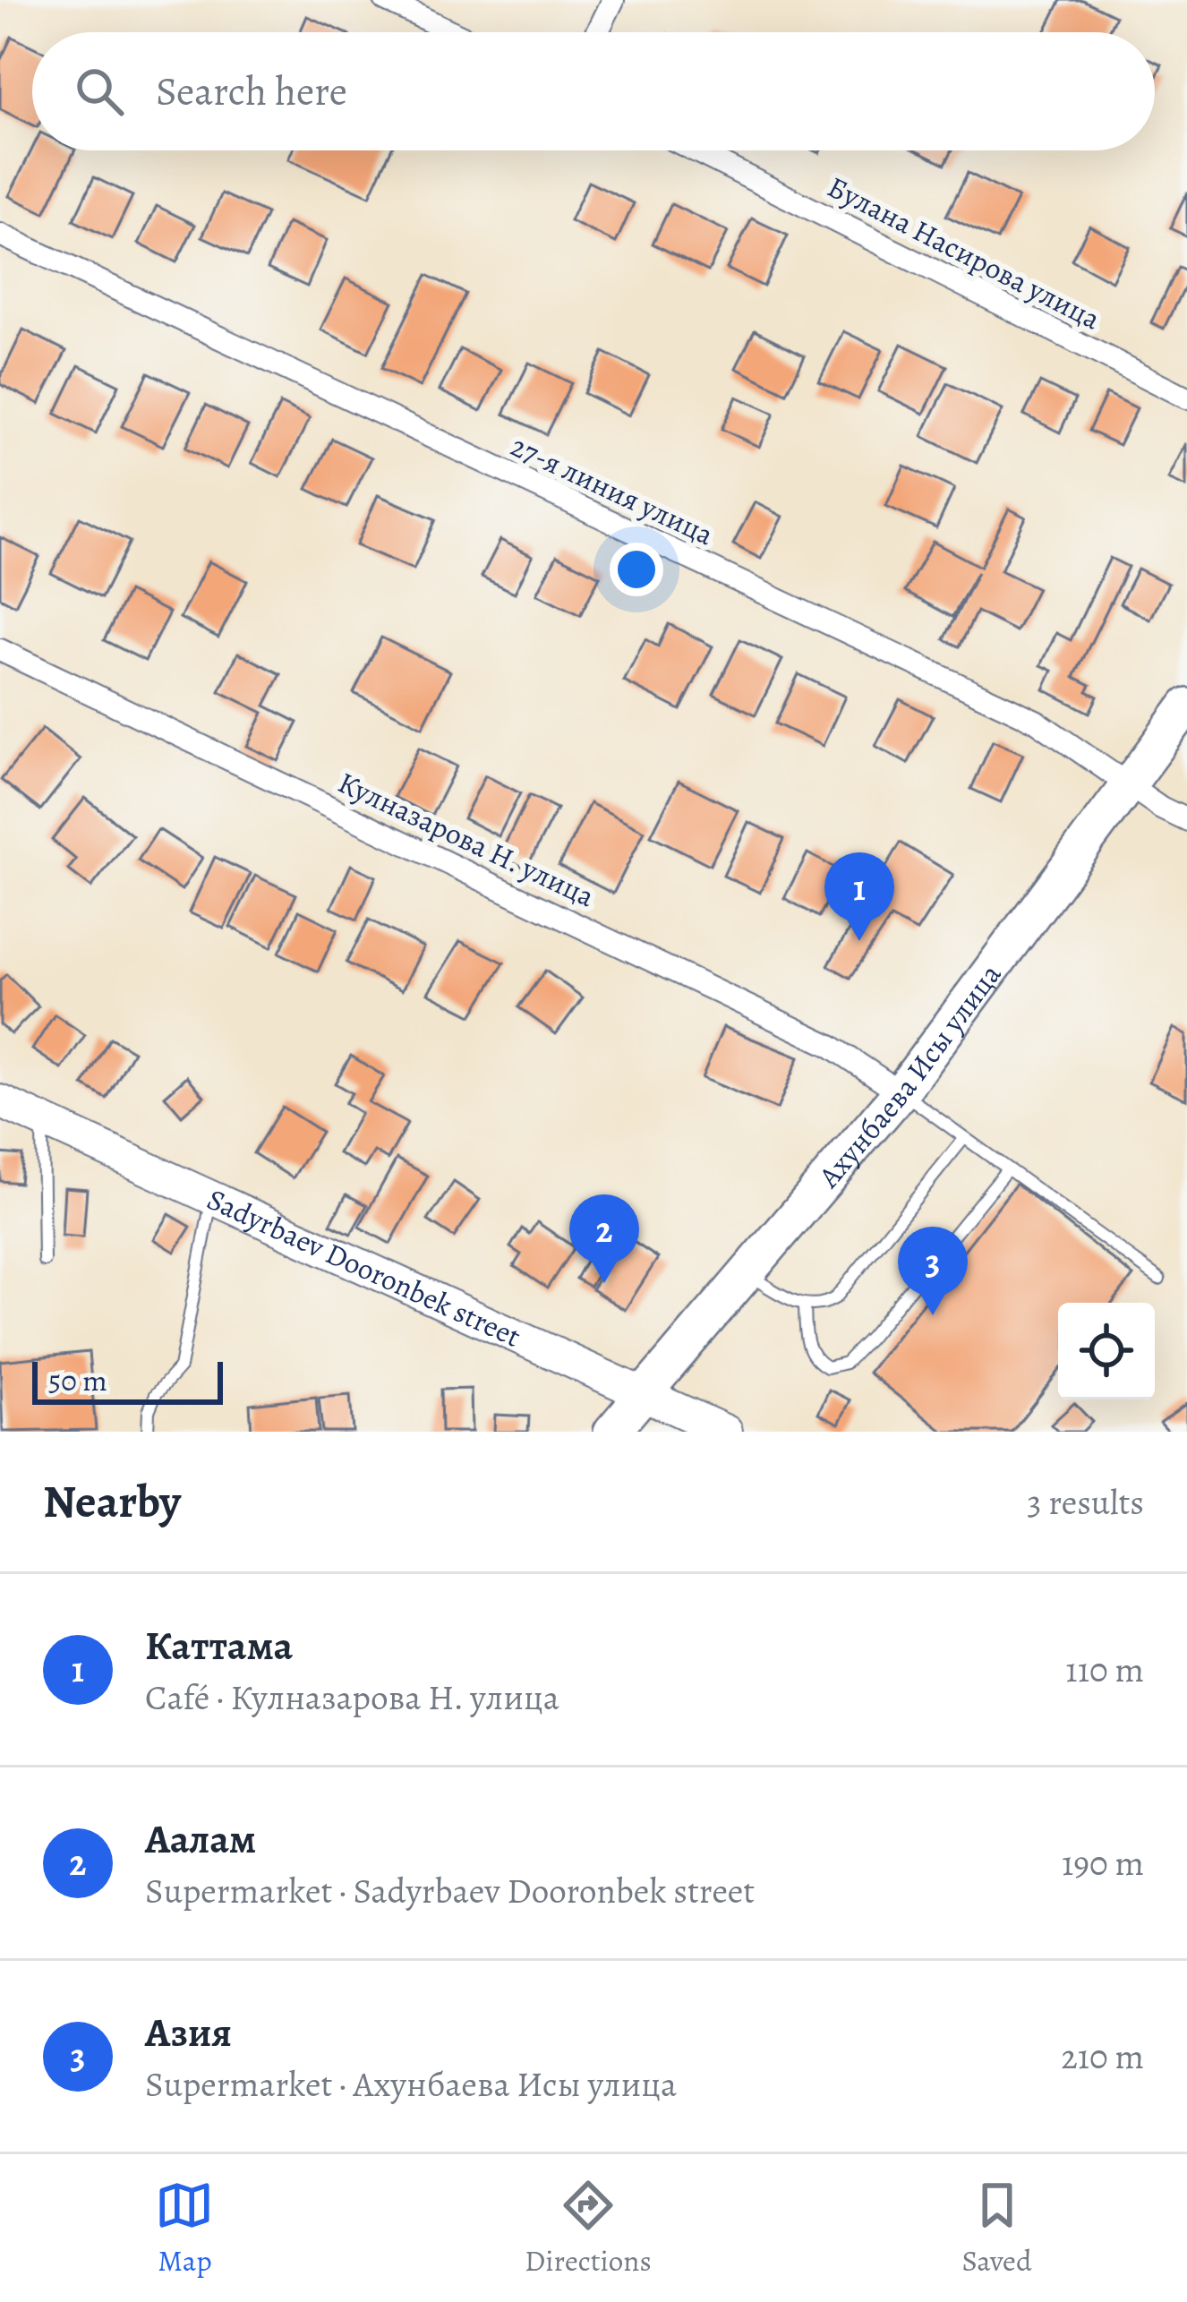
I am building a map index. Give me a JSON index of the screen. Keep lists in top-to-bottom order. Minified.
{"streets":{"main road":["Ахунбаева Исы улица","Sadyrbaev Dooronbek street"],"street":["Булана Насирова улица","27-я линия улица","Кулназарова Н. улица"]},"crossings":[["27-я линия улица","Ахунбаева Исы улица"],["Кулназарова Н. улица","Ахунбаева Исы улица"],["Ахунбаева Исы улица","Sadyrbaev Dooronbek street"]],"scale_bar":"50 m","page":{"search":"Search here","pins":["1","2","3"],"scale":"50 m","heading":["Nearby","3 results"],"list":[{"mark":"1","name":"Каттама","note":"Café · Кулназарова Н. улица","value":"110 m"},{"mark":"2","name":"Аалам","note":"Supermarket · Sadyrbaev Dooronbek street","value":"190 m"},{"mark":"3","name":"Азия","note":"Supermarket · Ахунбаева Исы улица","value":"210 m"}],"nav":["Map","Directions","Saved"]}}
